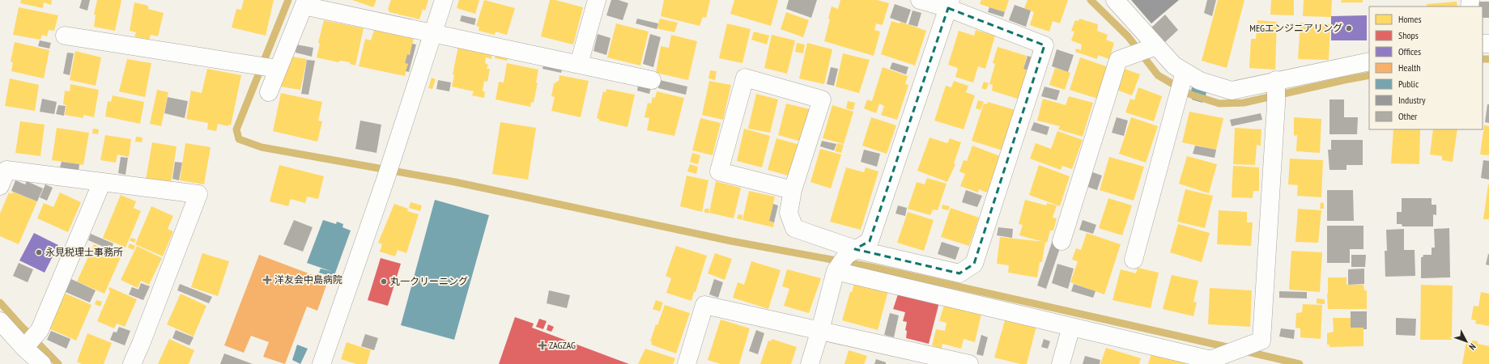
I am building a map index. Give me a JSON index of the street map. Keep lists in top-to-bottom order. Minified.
{"places":{"other":["MEGエンジニアリング","永見税理士事務所","丸一クリーニング"],"health":["洋友会中島病院","ZAGZAG"]},"legend":["Homes","Shops","Offices","Health","Public","Industry","Other"],"north":"bottom right"}
